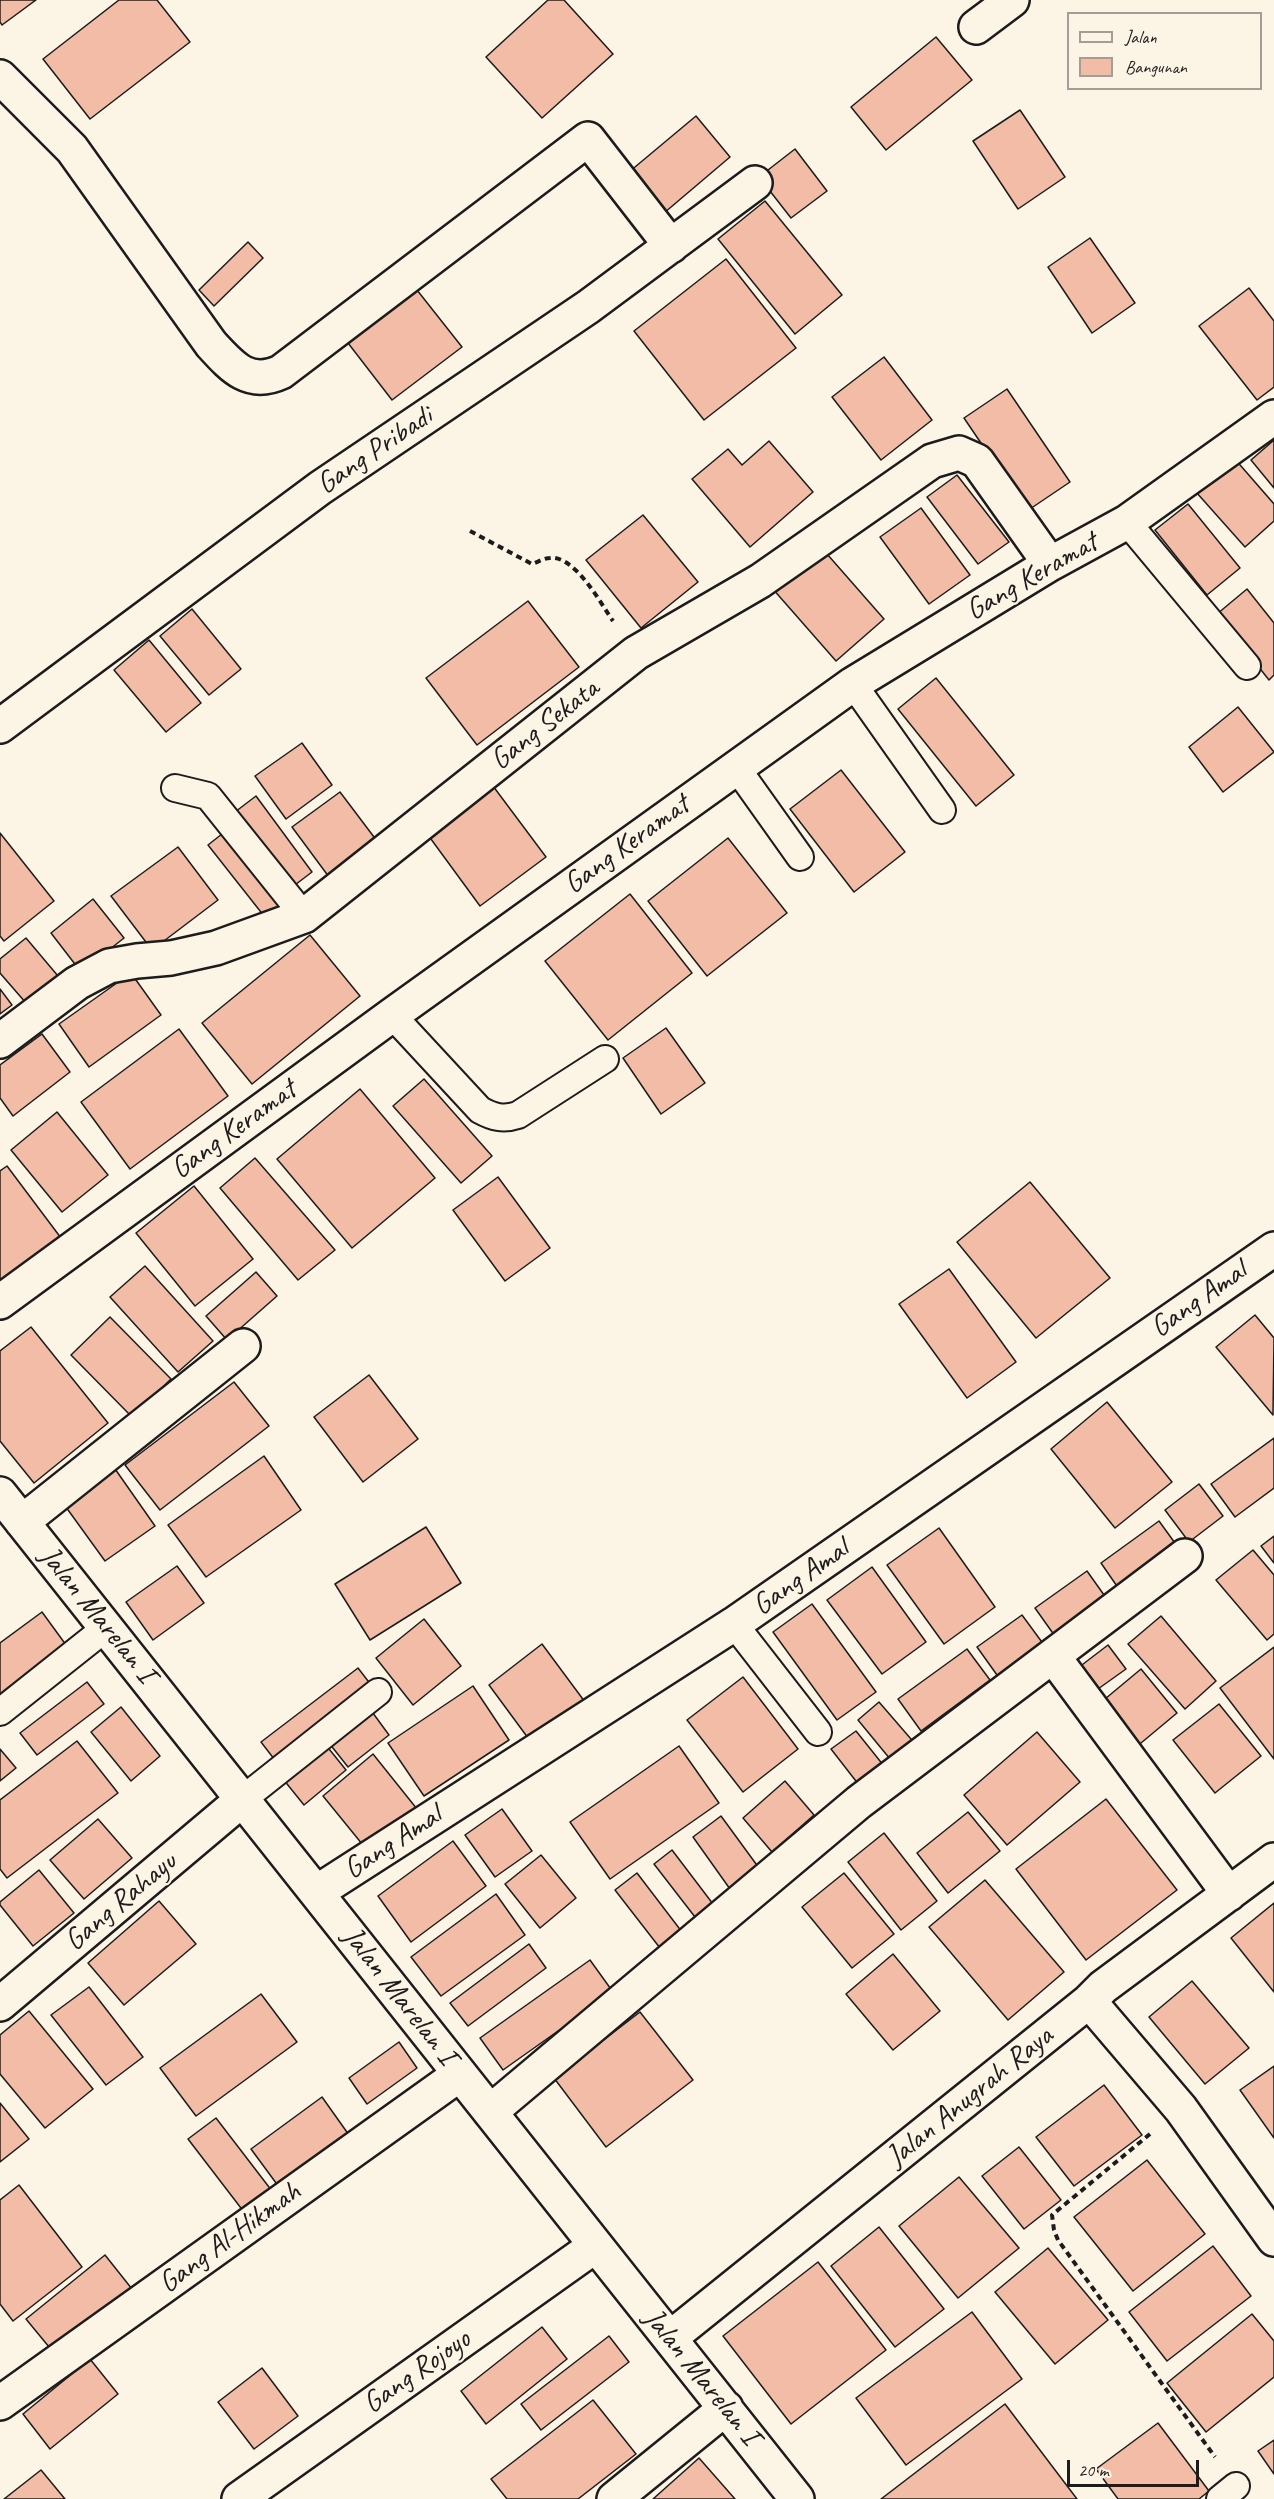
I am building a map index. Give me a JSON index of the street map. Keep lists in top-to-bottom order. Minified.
{"streets":{"street":["Gang Pribadi","Gang Keramat","Gang Sekata","Gang Amal","Jalan Marelan I","Gang Rahayu","Jalan Anugrah Raya","Gang Al-Hikmah","Gang Rojoyo"]},"crossings":[["Gang Keramat","Gang Sekata"],["Gang Amal","Jalan Marelan I"],["Jalan Marelan I","Gang Rahayu"],["Jalan Marelan I","Jalan Anugrah Raya"],["Jalan Marelan I","Gang Al-Hikmah"],["Jalan Marelan I","Gang Rojoyo"]],"legend":["Jalan","Bangunan"],"scale_bar":"20 m"}
